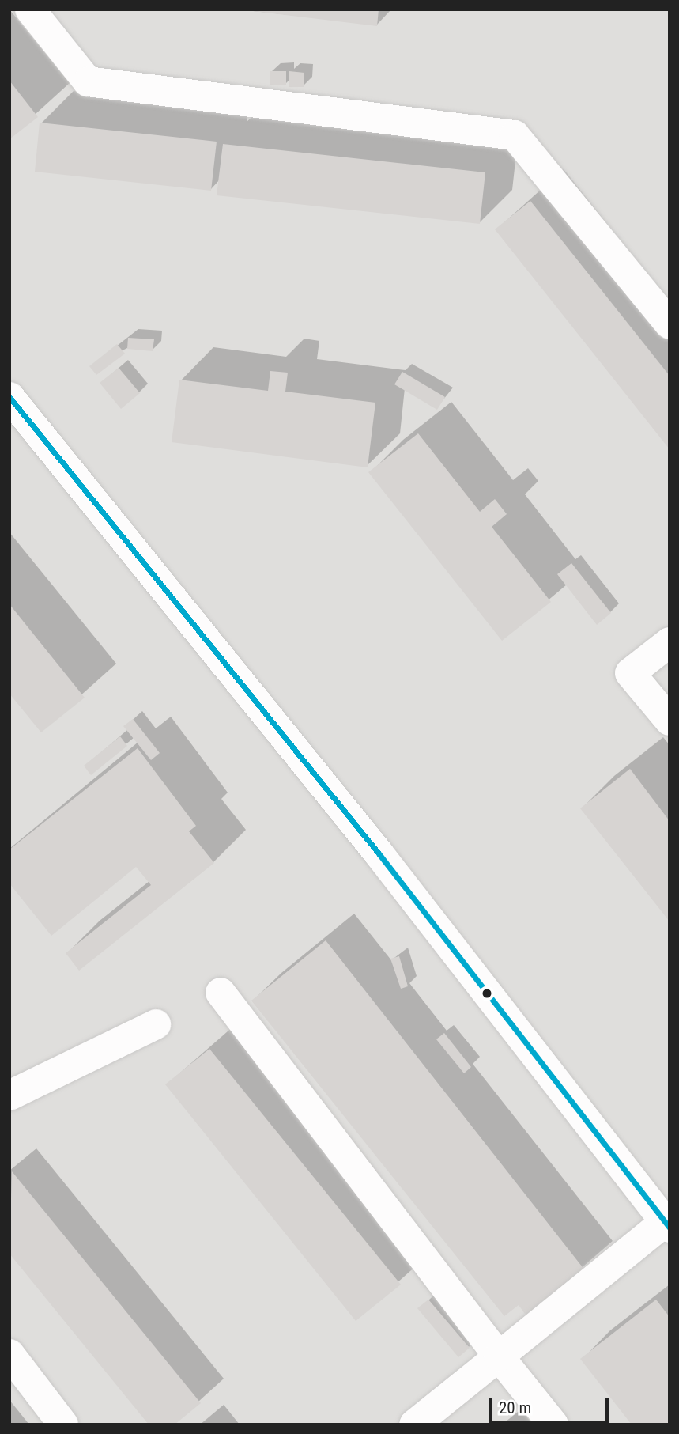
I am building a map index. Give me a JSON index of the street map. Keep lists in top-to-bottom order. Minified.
{"scale_bar":"20 m"}
